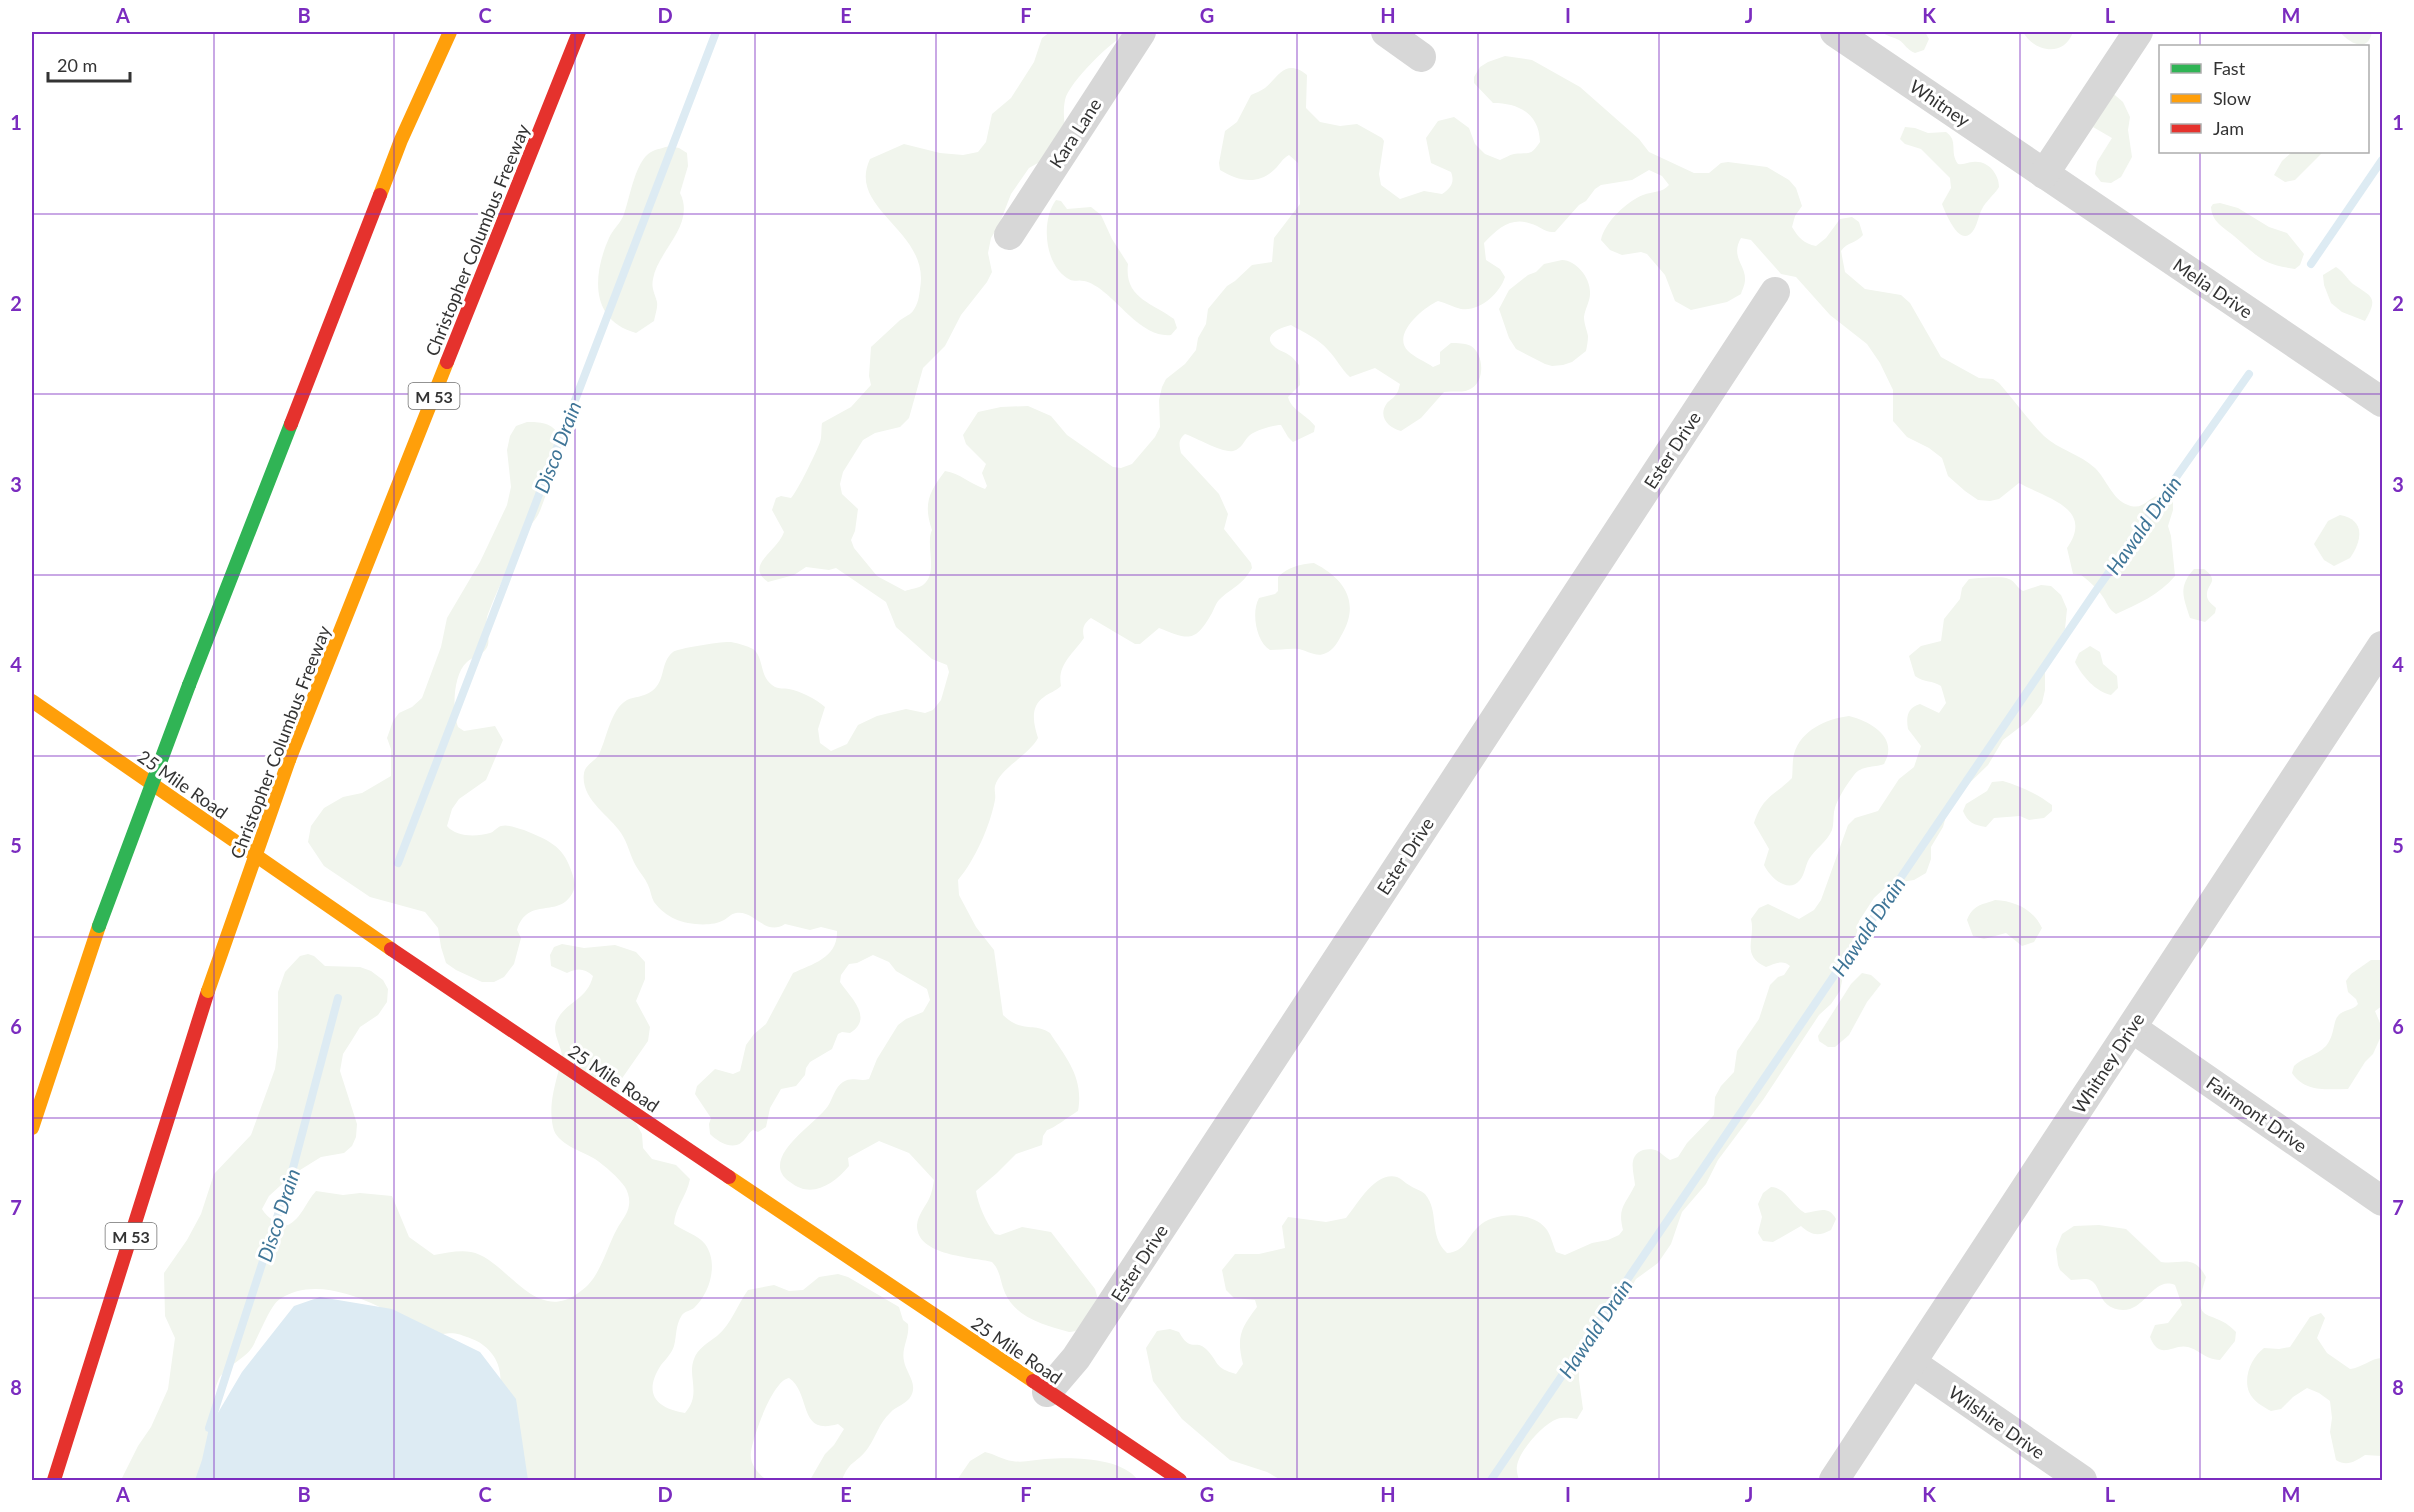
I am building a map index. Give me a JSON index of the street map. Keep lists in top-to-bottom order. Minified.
{"streets":{"main road":["Christopher Columbus Freeway","M 53","25 Mile Road"],"street":["Whitney","Kara Lane","Melia Drive","Ester Drive","Whitney Drive","Fairmont Drive","Wilshire Drive"]},"crossings":[["Whitney","Melia Drive"],["Ester Drive","25 Mile Road"],["Whitney Drive","Fairmont Drive"],["Whitney Drive","Wilshire Drive"]],"water":["Disco Drain","Hawald Drain"],"legend":["Fast","Slow","Jam"],"scale_bar":"20 m","grid":{"columns":["A","B","C","D","E","F","G","H","I","J","K","L","M"],"rows":["1","2","3","4","5","6","7","8"]}}
